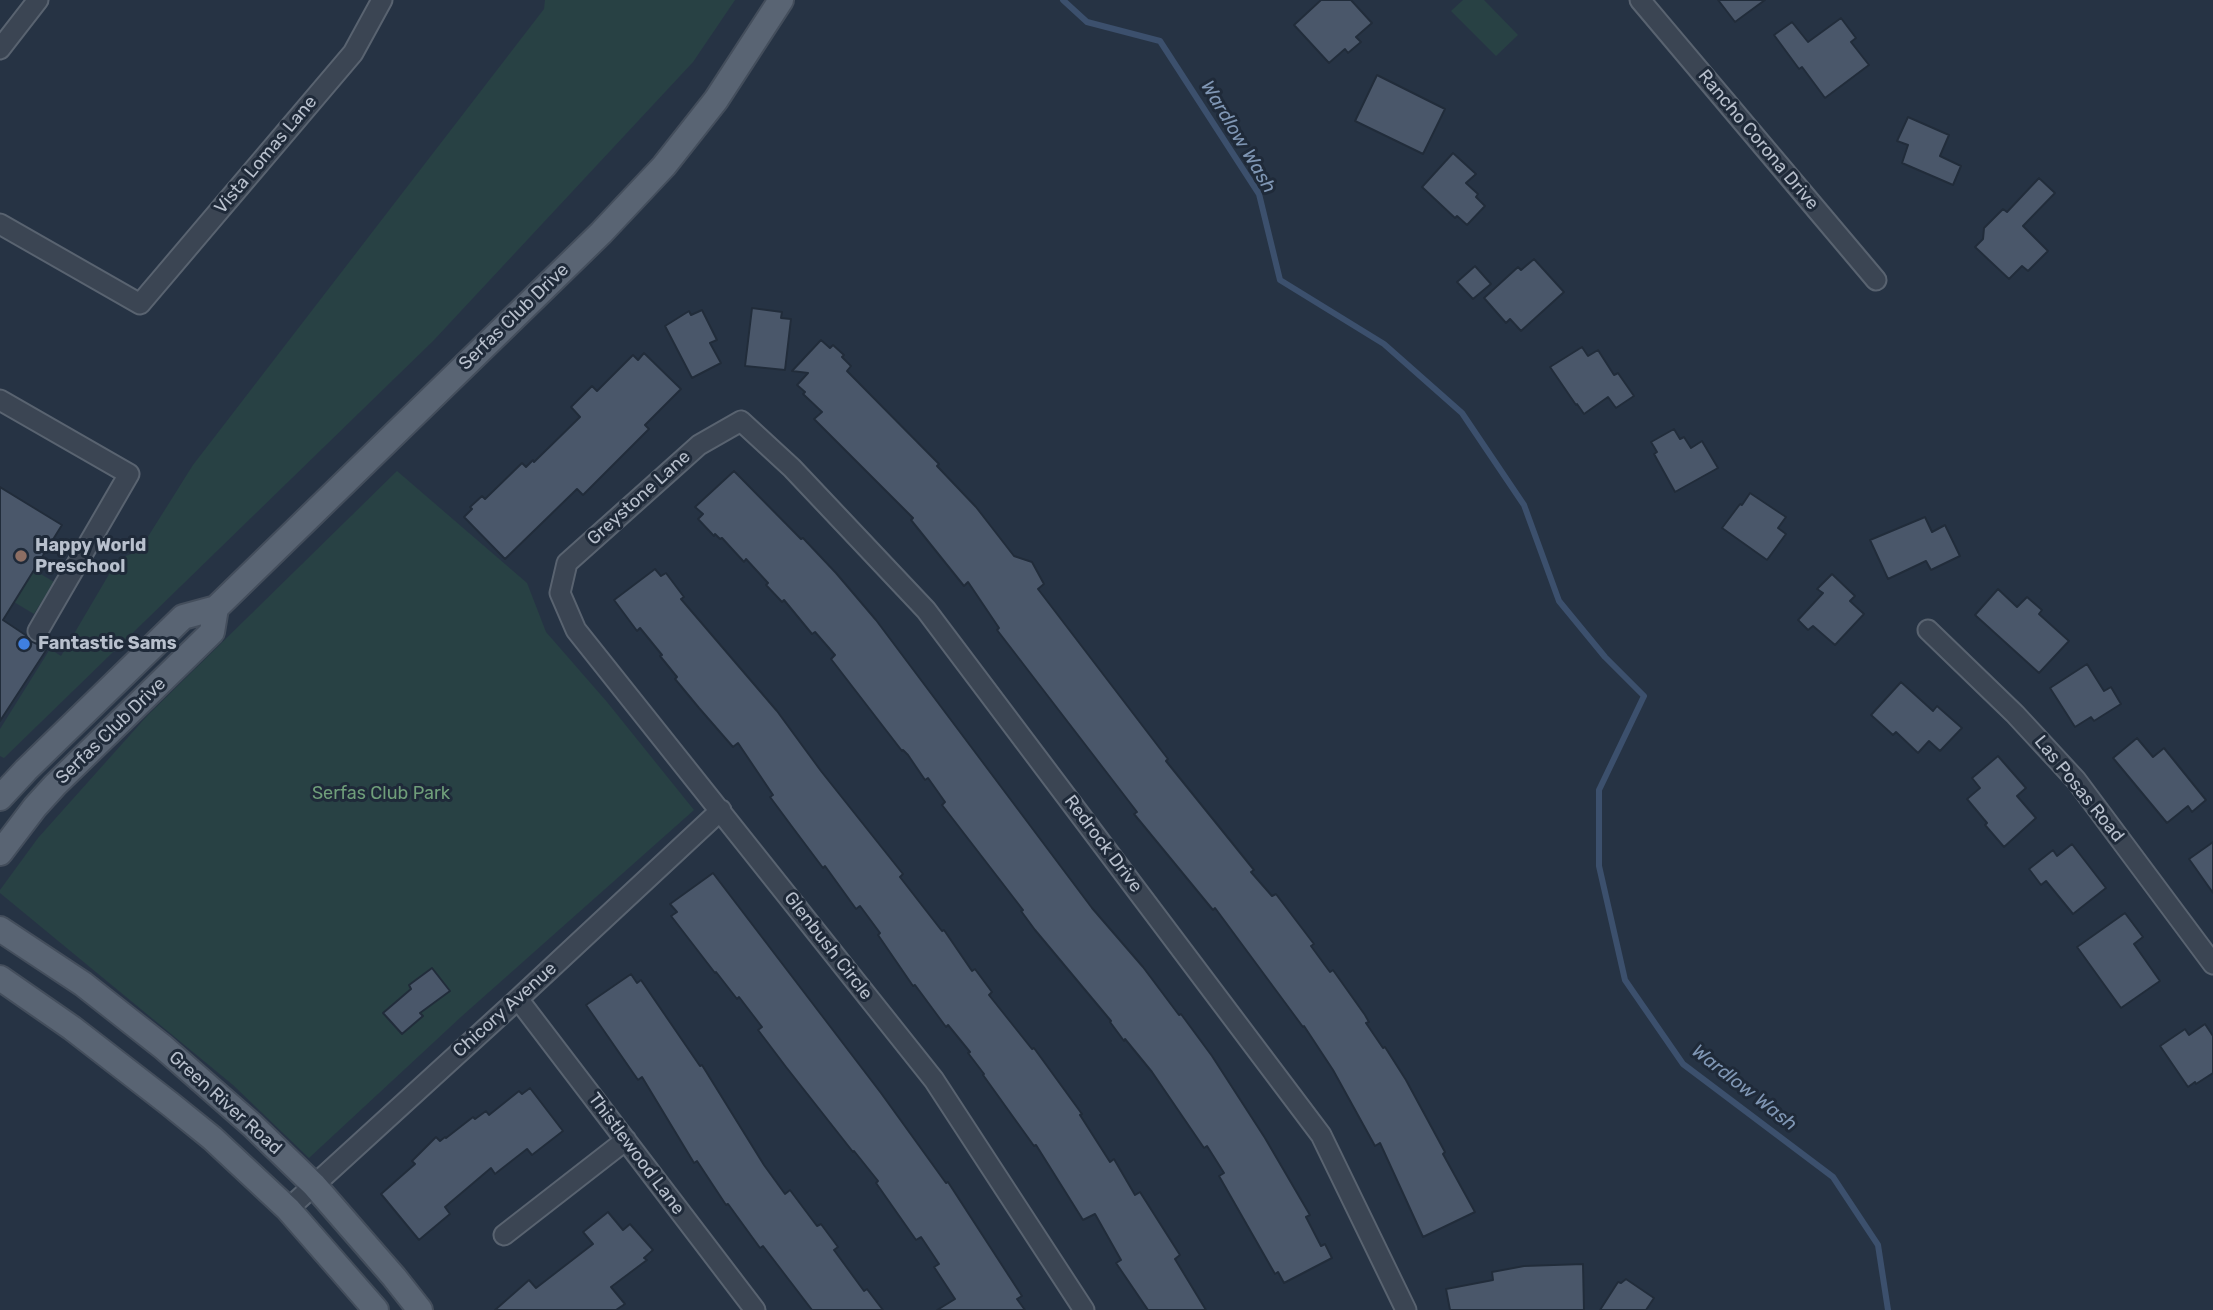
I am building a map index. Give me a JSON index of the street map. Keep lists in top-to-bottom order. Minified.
{"streets":{"main road":["Serfas Club Drive","Green River Road"],"street":["Rancho Corona Drive","Vista Lomas Lane","Greystone Lane","Las Posas Road","Redrock Drive","Glenbush Circle","Chicory Avenue","Thistlewood Lane"]},"crossings":[["Greystone Lane","Redrock Drive"],["Greystone Lane","Glenbush Circle"],["Glenbush Circle","Chicory Avenue"],["Chicory Avenue","Green River Road"],["Chicory Avenue","Thistlewood Lane"]],"water":["Wardlow Wash"],"parks":["Serfas Club Park"],"places":["Happy World Preschool","Fantastic Sams"]}
